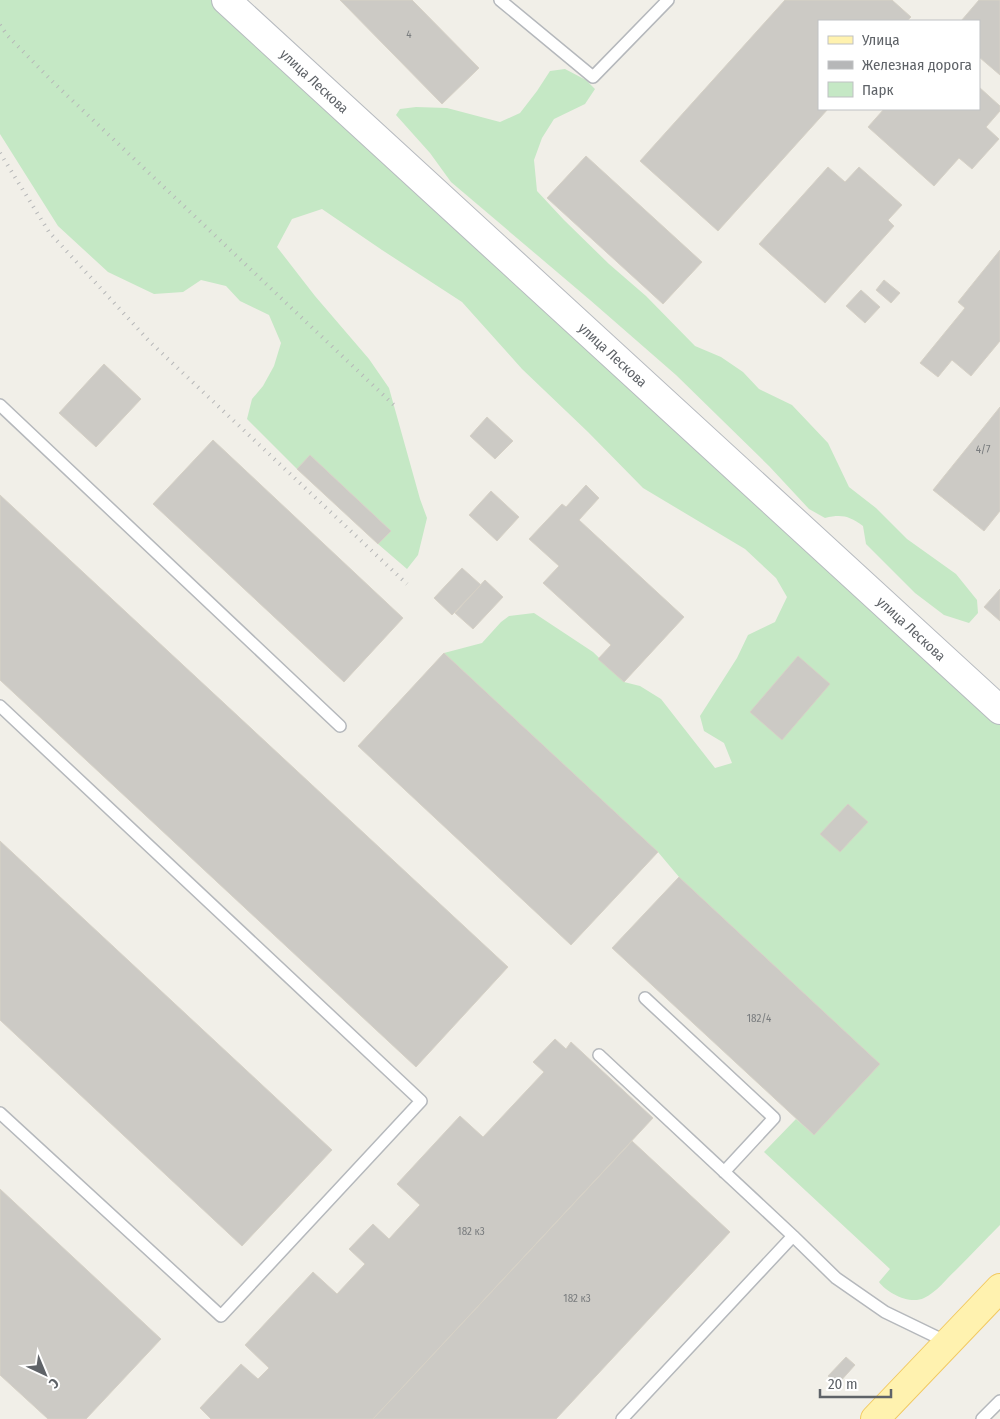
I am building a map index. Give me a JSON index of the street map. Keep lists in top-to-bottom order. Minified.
{"streets":{"main road":["улица Лескова"]},"house_numbers":["4","4/7","182/4","182 к3","182 к3"],"legend":["Улица","Железная дорога","Парк"],"scale_bar":"20 m","north":"bottom right"}
